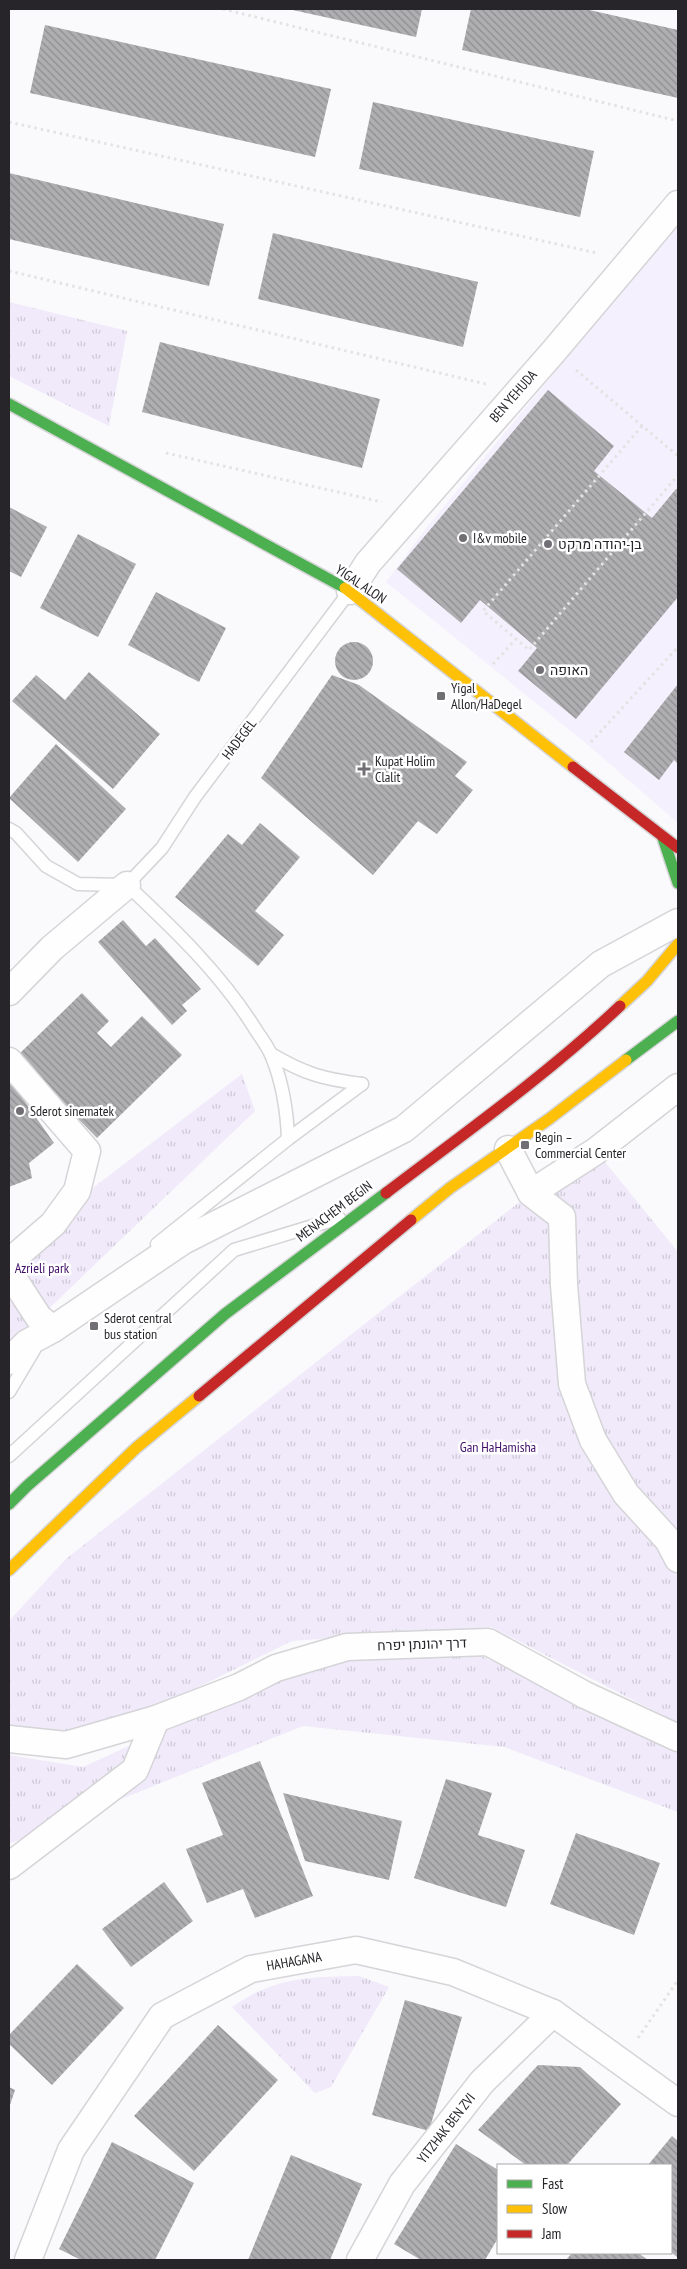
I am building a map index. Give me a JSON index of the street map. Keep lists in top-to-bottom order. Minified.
{"streets":{"main road":["YIGAL ALON","MENACHEM BEGIN"],"street":["BEN YEHUDA","דרך יהונתן יפרח","HAHAGANA","YITZHAK BEN ZVI"],"lane":["HADEGEL"]},"crossings":[["BEN YEHUDA","YIGAL ALON"],["BEN YEHUDA","HADEGEL"],["YIGAL ALON","HADEGEL"],["HAHAGANA","YITZHAK BEN ZVI"]],"parks":["Azrieli park","Gan HaHamisha"],"places":{"other":["I&v mobile","בן-יהודה מרקט","האופה","Sderot sinematek"],"transit":["Yigal Allon/HaDegel","Begin – Commercial Center","Sderot central bus station"],"health":["Kupat Holim Clalit"]},"legend":["Fast","Slow","Jam"]}
